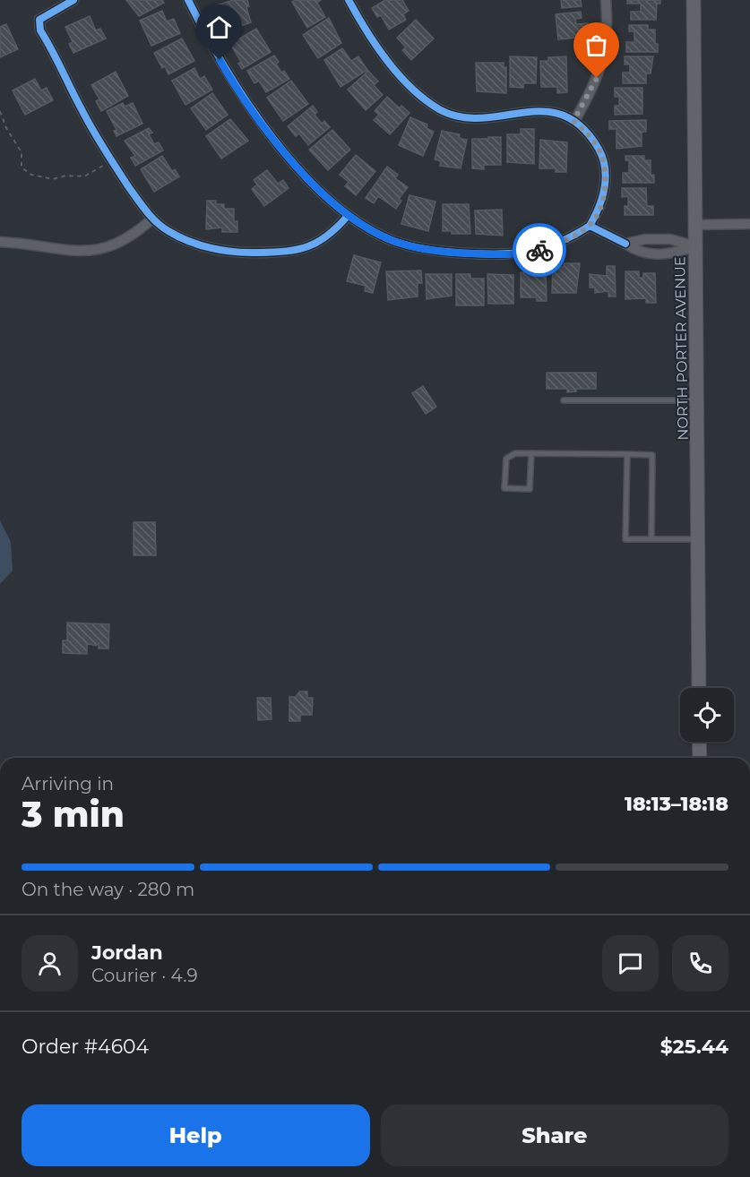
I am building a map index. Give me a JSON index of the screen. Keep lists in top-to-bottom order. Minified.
{"streets":{"street":["NORTH PORTER AVENUE"]},"page":{"heading":["3 min","Arriving in","18:13–18:18"],"panel":["Jordan","Courier · 4.9","Order #4604","$25.44"],"bar":"On the way · 280 m","buttons":["Help","Share"]}}
